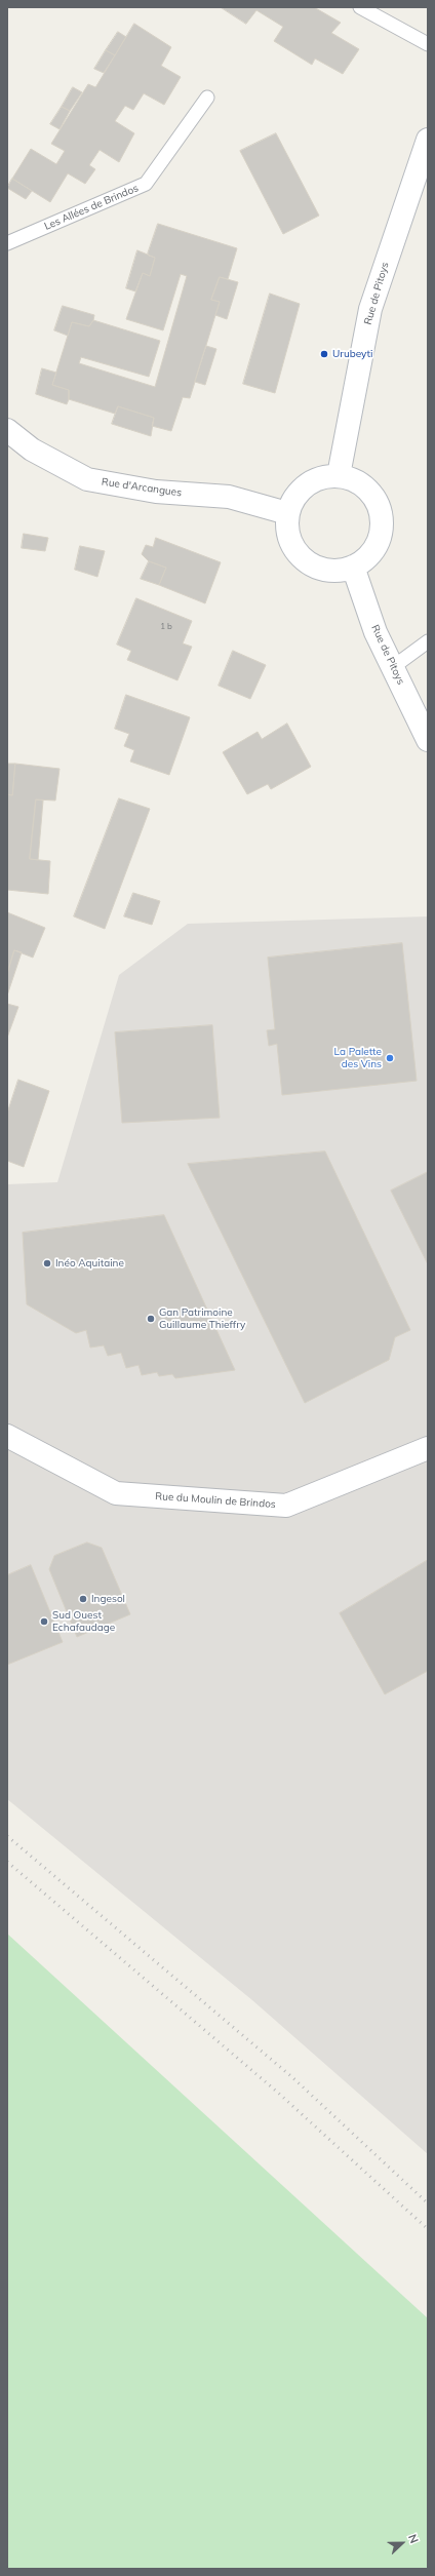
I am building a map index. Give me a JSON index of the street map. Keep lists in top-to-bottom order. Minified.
{"streets":{"street":["Rue de Pitoys","Rue d'Arcangues","Rue du Moulin de Brindos"],"lane":["Les Allées de Brindos"]},"crossings":[["Rue de Pitoys","Rue d'Arcangues"]],"places":["Urubeyti","La Palette des Vins","Inéo Aquitaine","Gan Patrimoine Guillaume Thieffry","Ingesol","Sud Ouest Echafaudage"],"house_numbers":["1 b"],"north":"right"}
